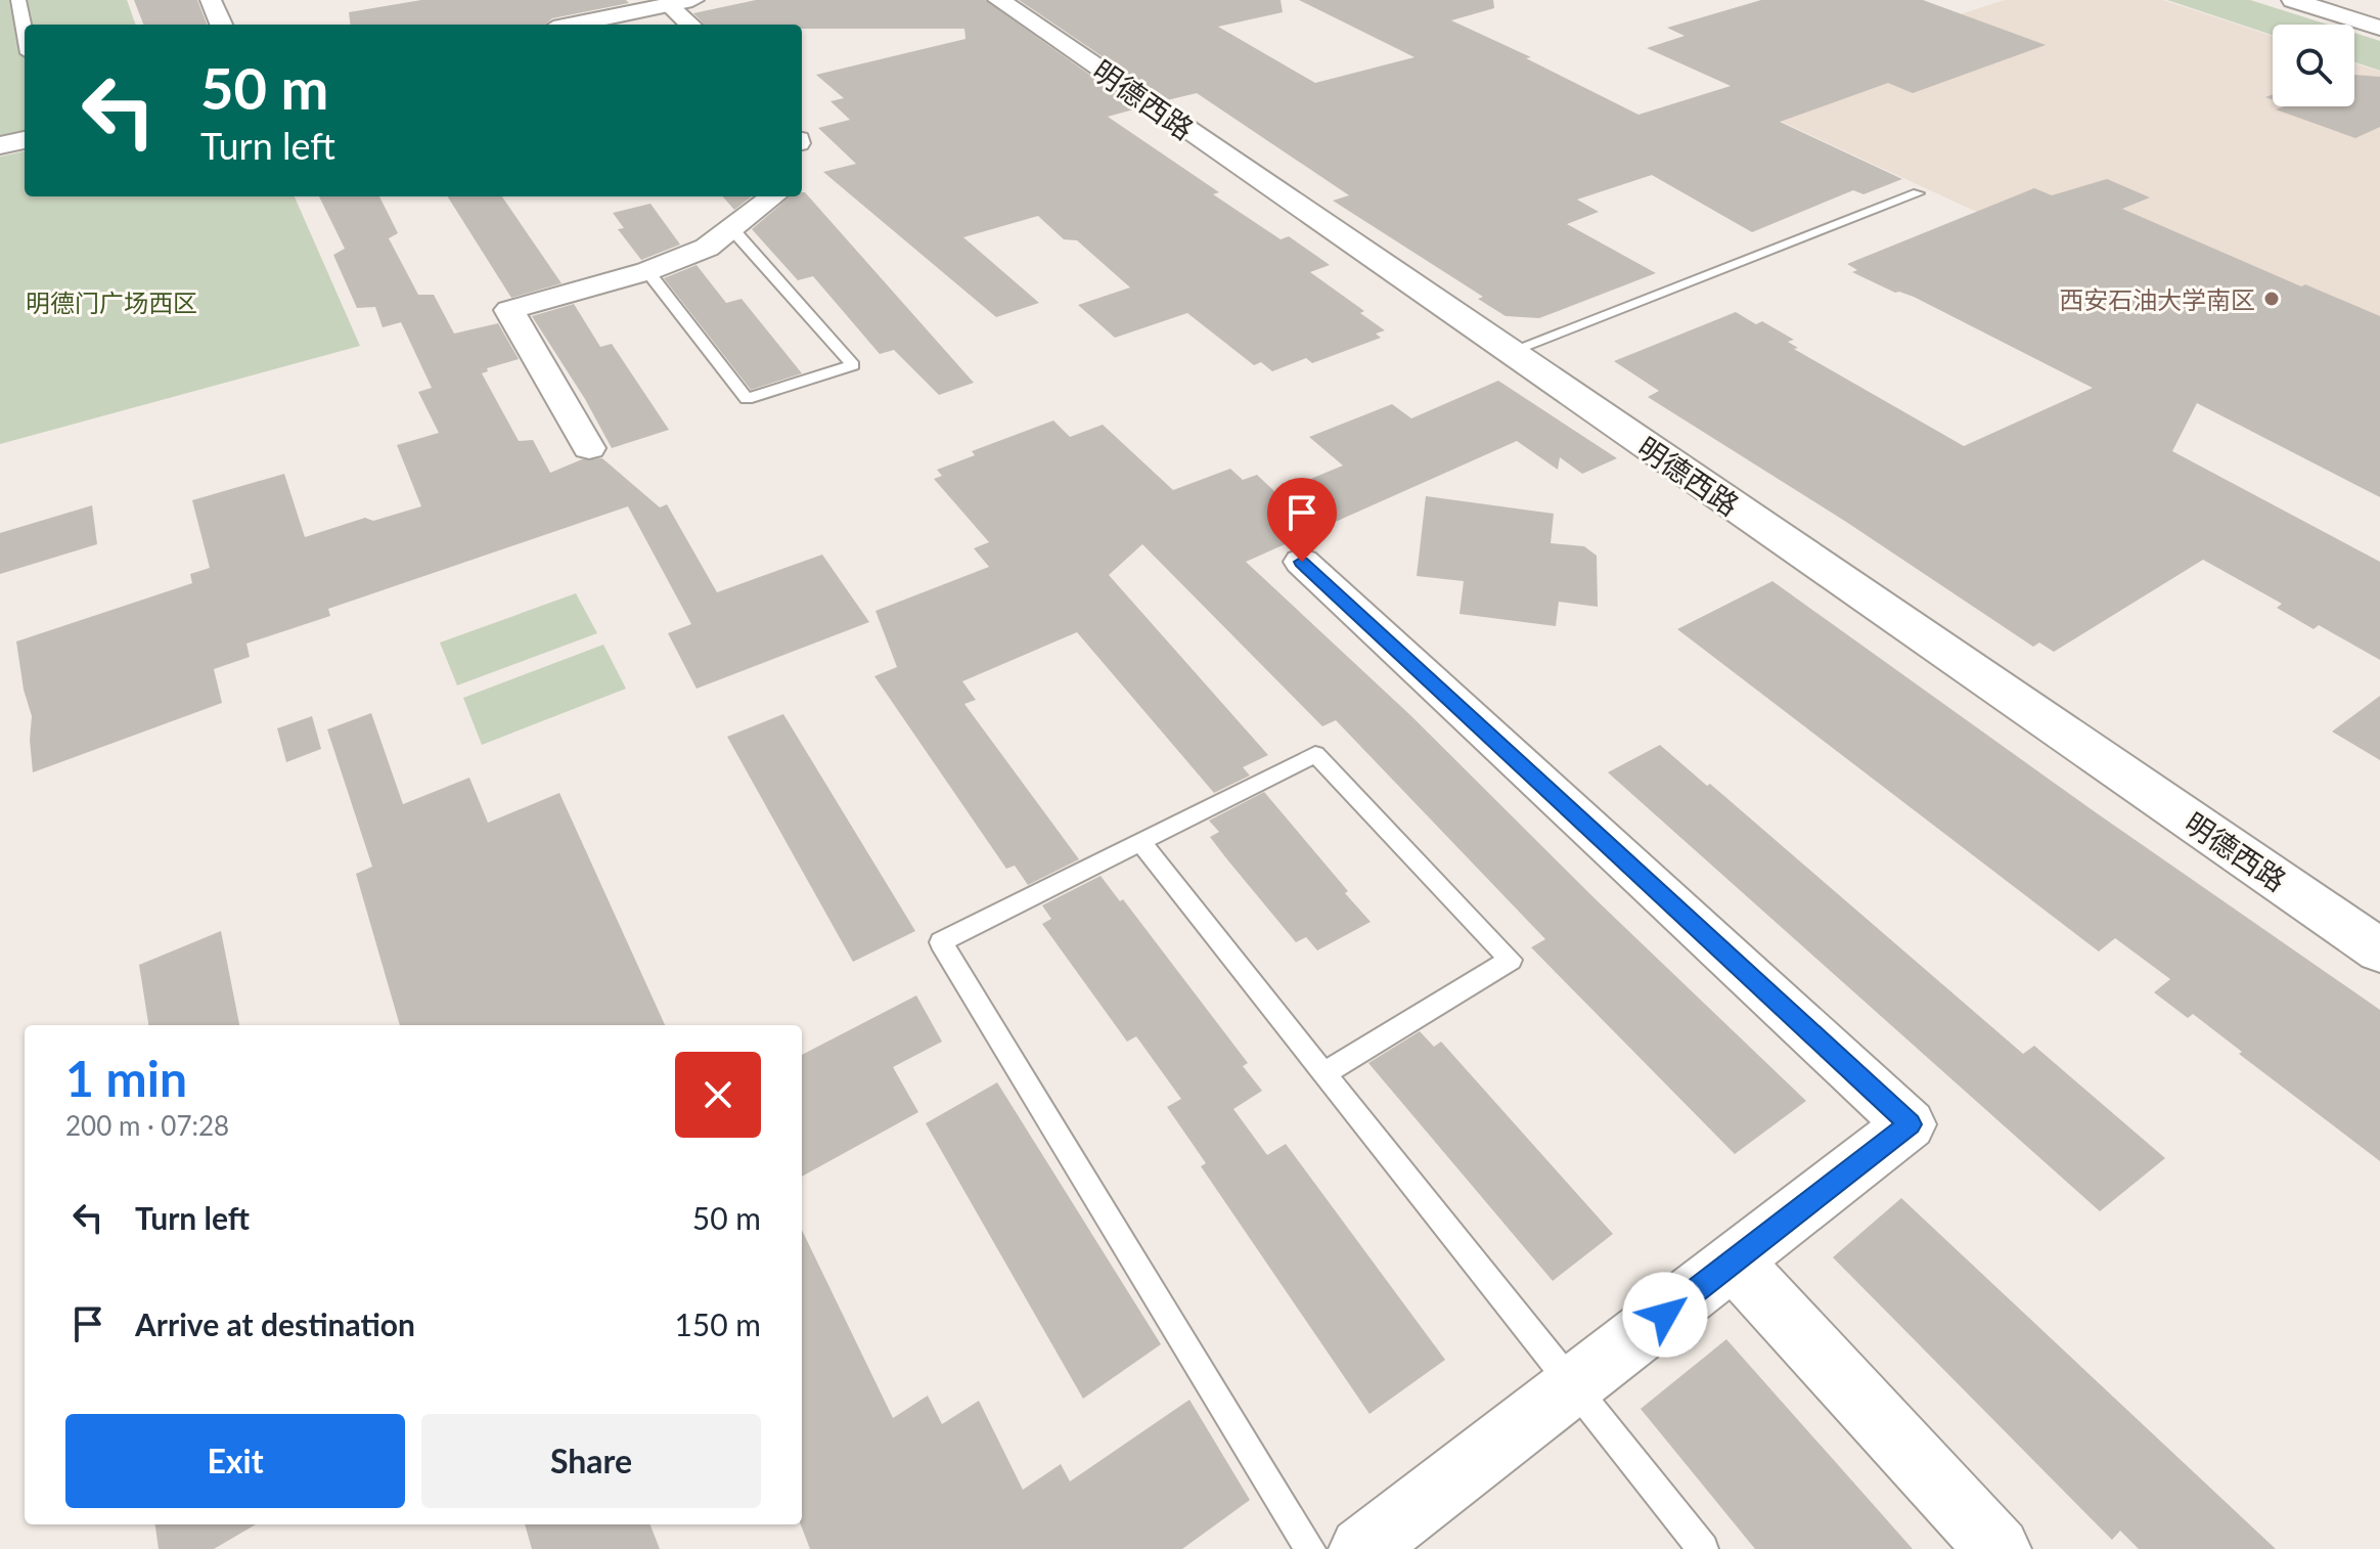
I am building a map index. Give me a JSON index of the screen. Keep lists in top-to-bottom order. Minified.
{"streets":{"street":["明德西路"]},"parks":["明德门广场西区"],"places":["西安石油大学南区"],"page":{"turn":["50 m","Turn left"],"heading":["1 min","200 m · 07:28"],"list":[{"name":"Turn left","value":"50 m"},{"name":"Arrive at destination","value":"150 m"}],"buttons":["Exit","Share"]}}
